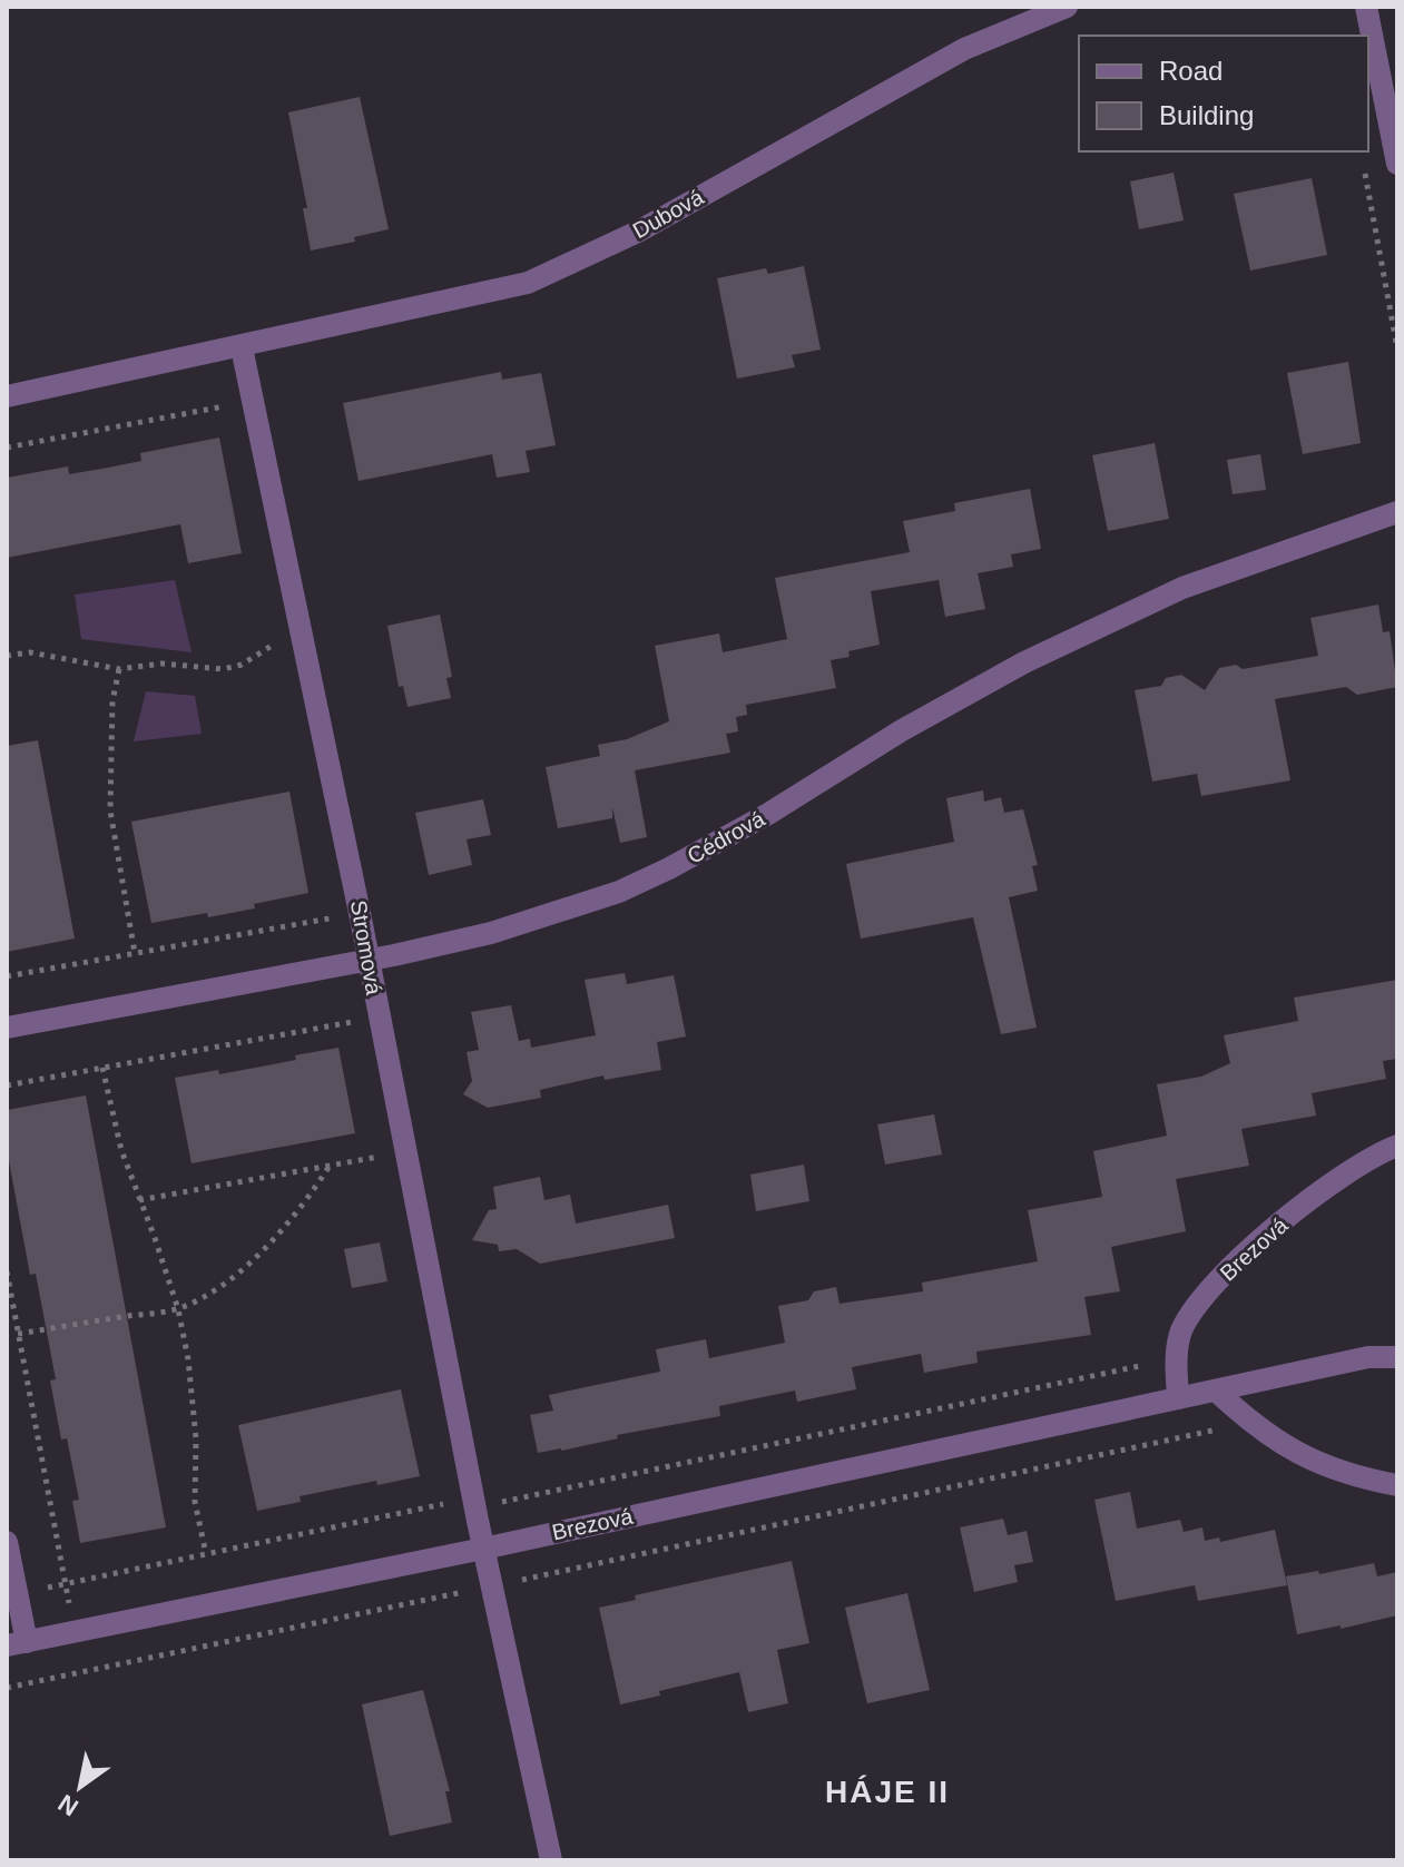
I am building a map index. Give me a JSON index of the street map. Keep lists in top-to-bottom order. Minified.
{"streets":{"street":["Dubová","Cédrová","Stromová","Brezová"]},"crossings":[["Dubová","Stromová"],["Cédrová","Stromová"],["Stromová","Brezová"]],"districts":["HÁJE II"],"legend":["Road","Building"],"north":"bottom left"}
